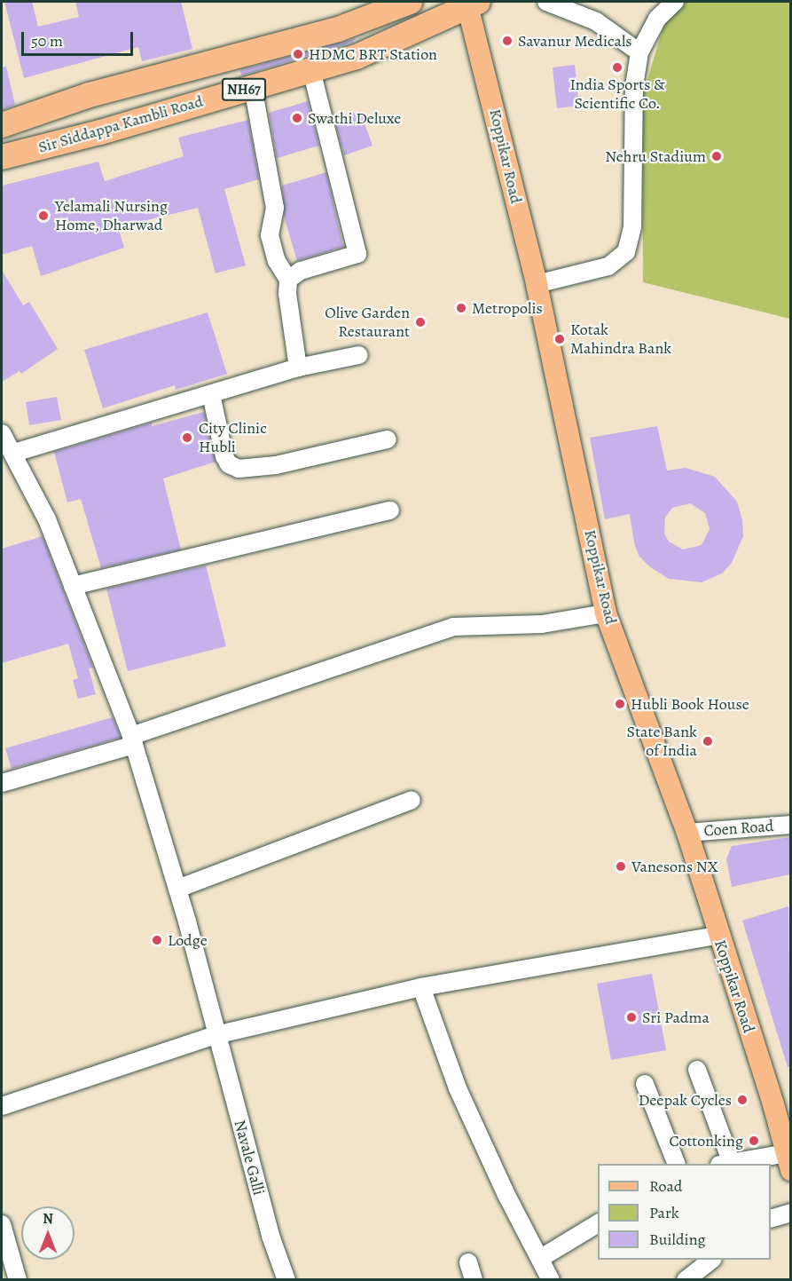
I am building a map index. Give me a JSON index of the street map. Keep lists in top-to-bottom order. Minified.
{"streets":{"highway":["NH67","Sir Siddappa Kambli Road"],"main road":["Koppikar Road"],"street":["Coen Road","Navale Galli"]},"crossings":[["Sir Siddappa Kambli Road","Koppikar Road"],["Koppikar Road","Coen Road"]],"places":["Savanur Medicals","HDMC BRT Station","India Sports & Scientific Co.","Swathi Deluxe","Nehru Stadium","Yelamali Nursing Home, Dharwad","Metropolis","Olive Garden Restaurant","Kotak Mahindra Bank","City Clinic Hubli","Hubli Book House","State Bank of India","Vanesons NX","Lodge","Sri Padma","Deepak Cycles","Cottonking"],"legend":["Road","Park","Building"],"scale_bar":"50 m","north":"top"}
